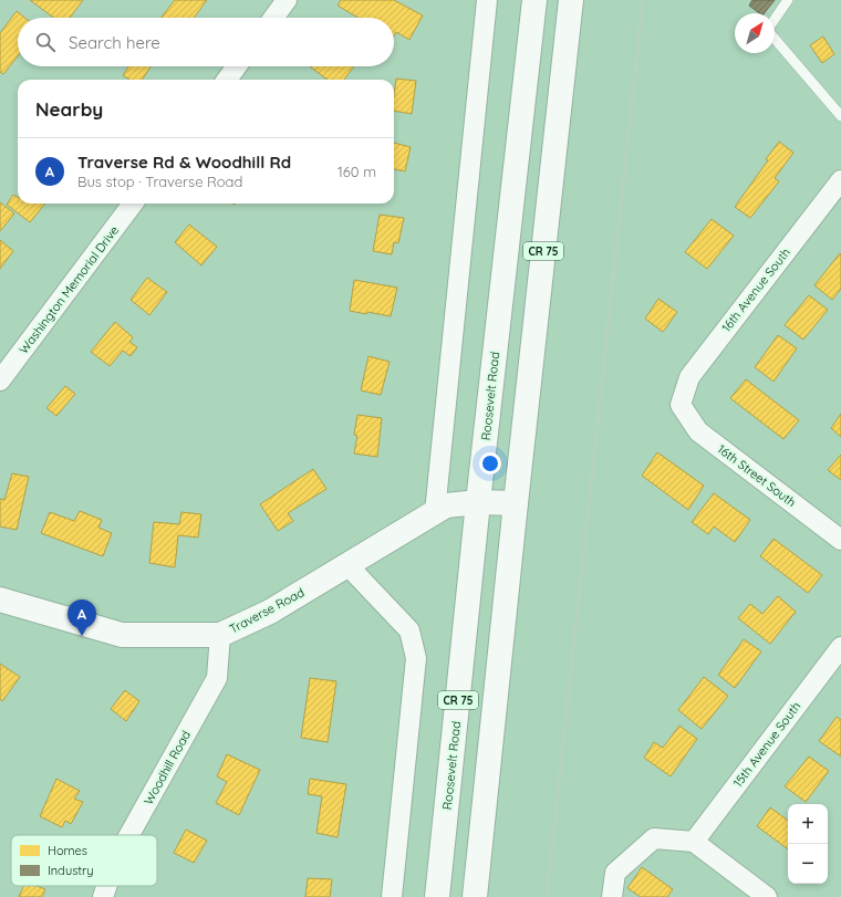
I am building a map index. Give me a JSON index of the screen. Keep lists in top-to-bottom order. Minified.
{"streets":{"main road":["CR 75","Roosevelt Road","Traverse Road"],"street":["Washington Memorial Drive","16th Avenue South","16th Street South","15th Avenue South","Woodhill Road"]},"crossings":[["CR 75","Traverse Road"],["16th Avenue South","16th Street South"],["Roosevelt Road","Traverse Road"],["Traverse Road","Woodhill Road"]],"legend":["Homes","Industry"],"north":"top right","page":{"search":"Search here","heading":"Nearby","list":[{"mark":"A","name":"Traverse Rd & Woodhill Rd","note":"Bus stop · Traverse Road","value":"160 m"}],"pins":"A","map_buttons":["+","−"]}}
